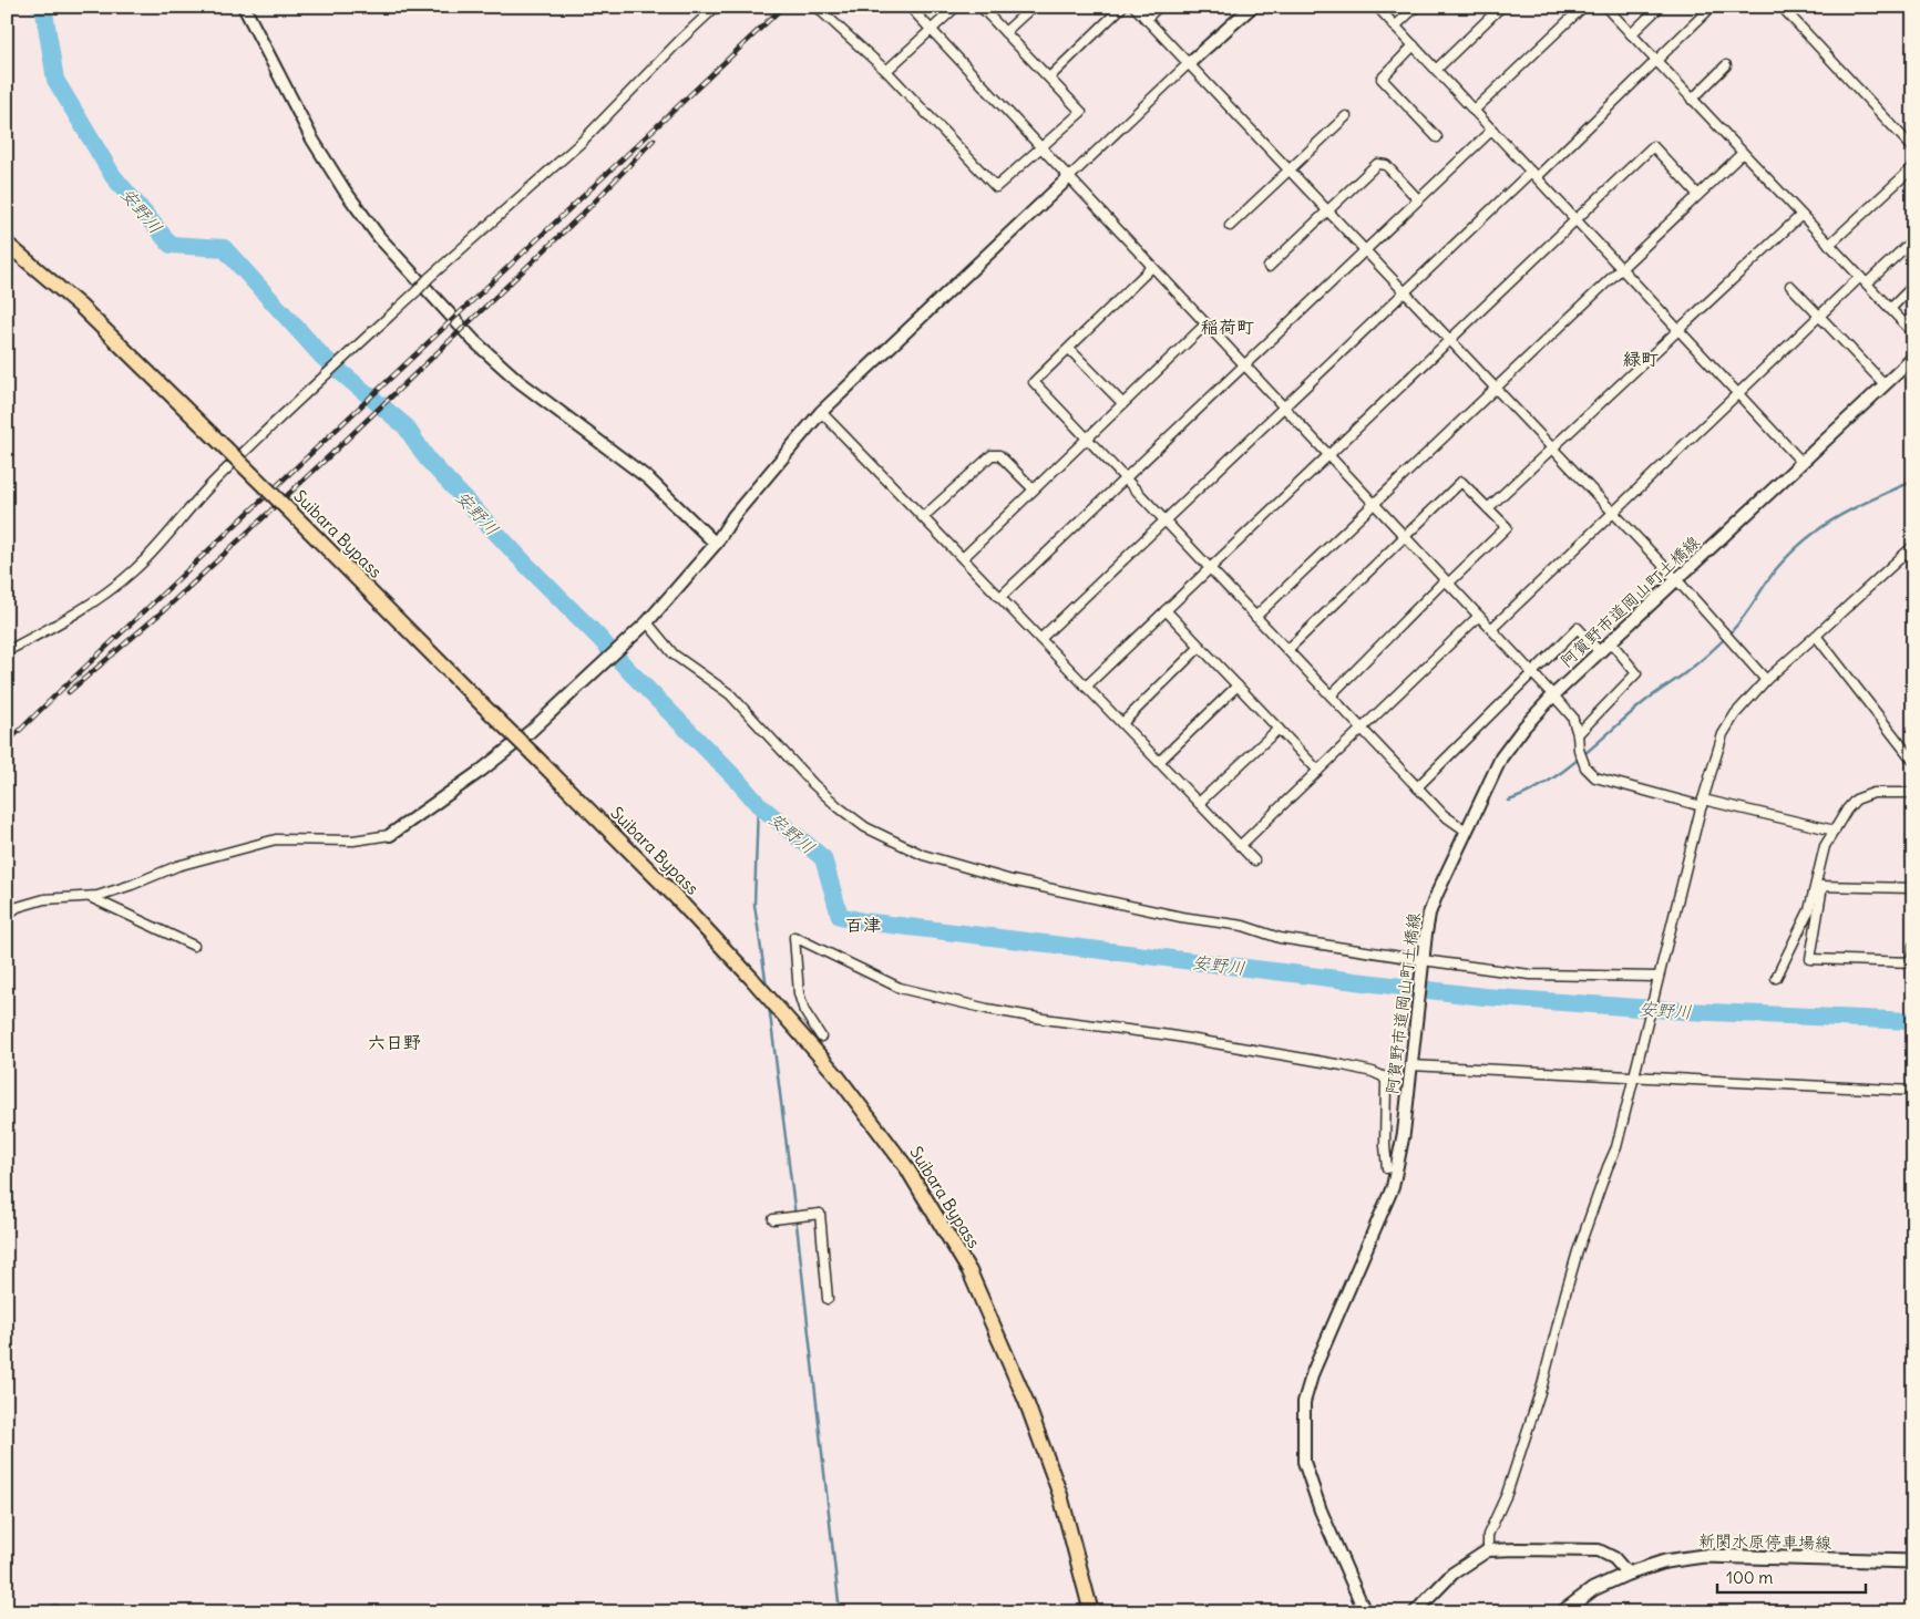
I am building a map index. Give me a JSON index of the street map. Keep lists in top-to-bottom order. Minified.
{"streets":{"highway":["Suibara Bypass"],"main road":["新関水原停車場線"],"street":["阿賀野市道岡山町土橋線"]},"districts":["稲荷町","緑町","百津","六日野"],"water":["安野川"],"scale_bar":"100 m"}
